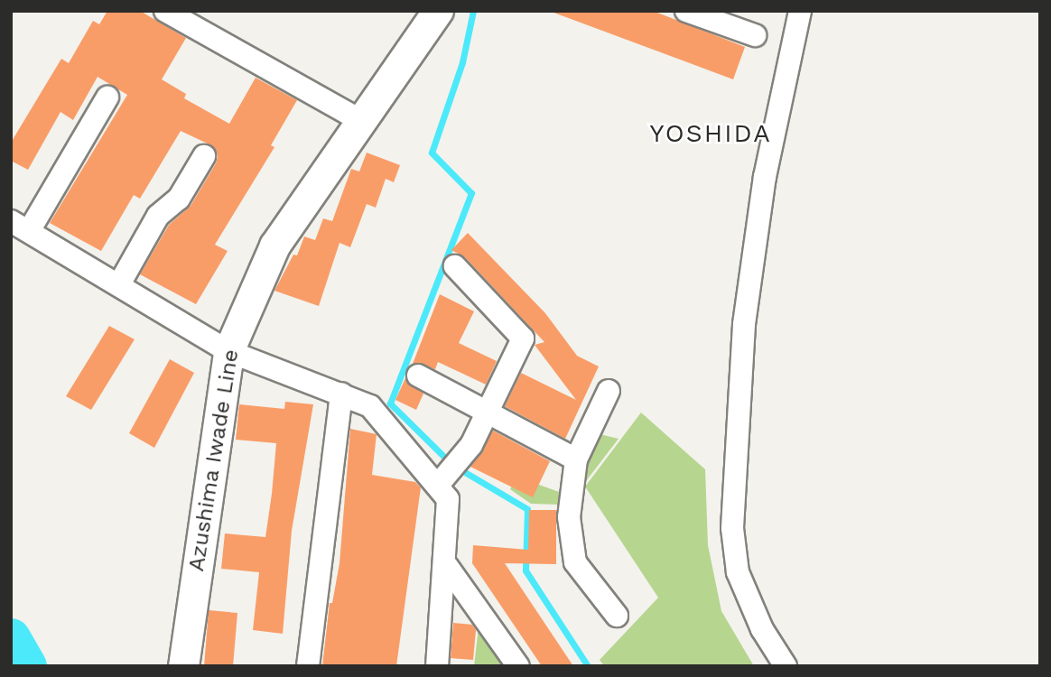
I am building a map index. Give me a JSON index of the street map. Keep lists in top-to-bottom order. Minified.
{"streets":{"main road":["Azushima Iwade Line"]},"districts":["YOSHIDA"]}
